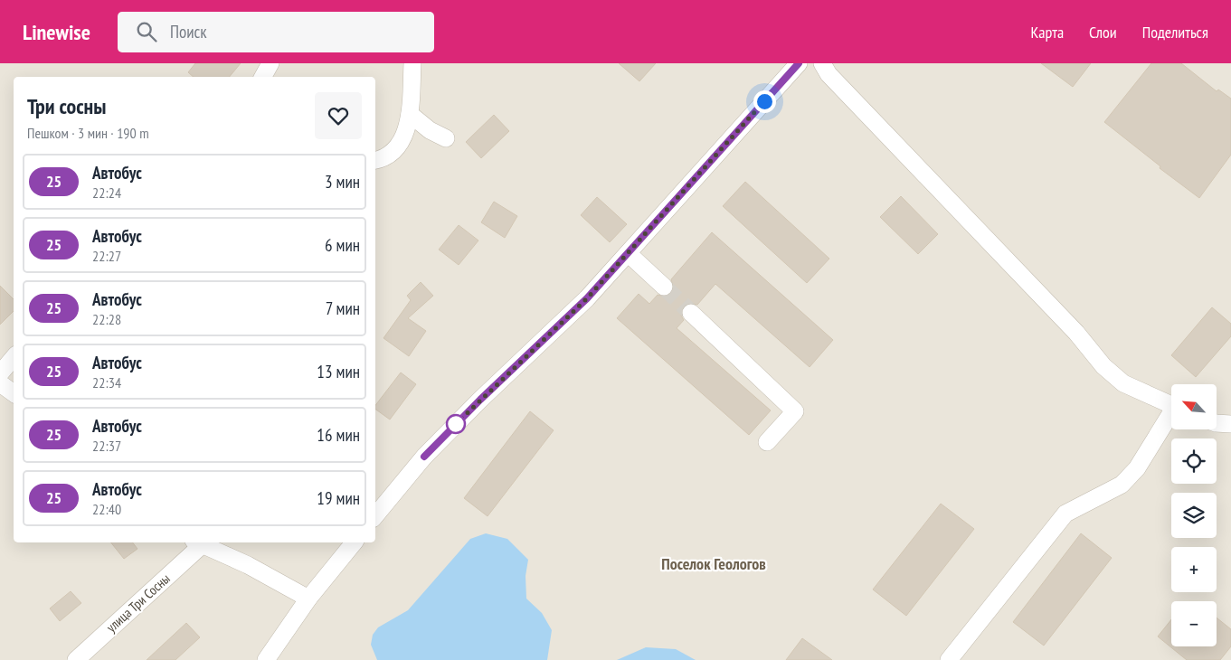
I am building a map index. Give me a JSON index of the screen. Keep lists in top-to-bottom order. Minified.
{"streets":{"street":["улица Три Сосны"]},"districts":["Поселок Геологов"],"lines":["bus line 25"],"north":"top left","page":{"header":"Linewise","search":"Поиск","nav":["Карта","Слои","Поделиться"],"heading":["Три сосны","Пешком · 3 мин · 190 m"],"list":[{"mark":"25","name":"Автобус","note":"22:24","value":"3 мин"},{"mark":"25","name":"Автобус","note":"22:27","value":"6 мин"},{"mark":"25","name":"Автобус","note":"22:28","value":"7 мин"},{"mark":"25","name":"Автобус","note":"22:34","value":"13 мин"},{"mark":"25","name":"Автобус","note":"22:37","value":"16 мин"},{"mark":"25","name":"Автобус","note":"22:40","value":"19 мин"}],"map_buttons":["+","−"]}}
